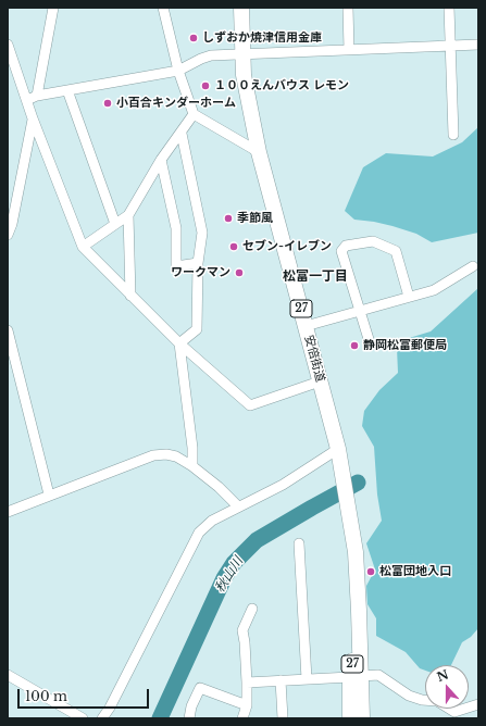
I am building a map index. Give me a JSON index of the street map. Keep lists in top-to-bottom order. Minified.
{"streets":{"main road":["27","安倍街道"]},"districts":["松富一丁目"],"water":["秋山川"],"places":["しずおか焼津信用金庫","１００えんバウス レモン","小百合キンダーホーム","季節風","セブン-イレブン","ワークマン","静岡松富郵便局","松富団地入口"],"scale_bar":"100 m","north":"top"}
